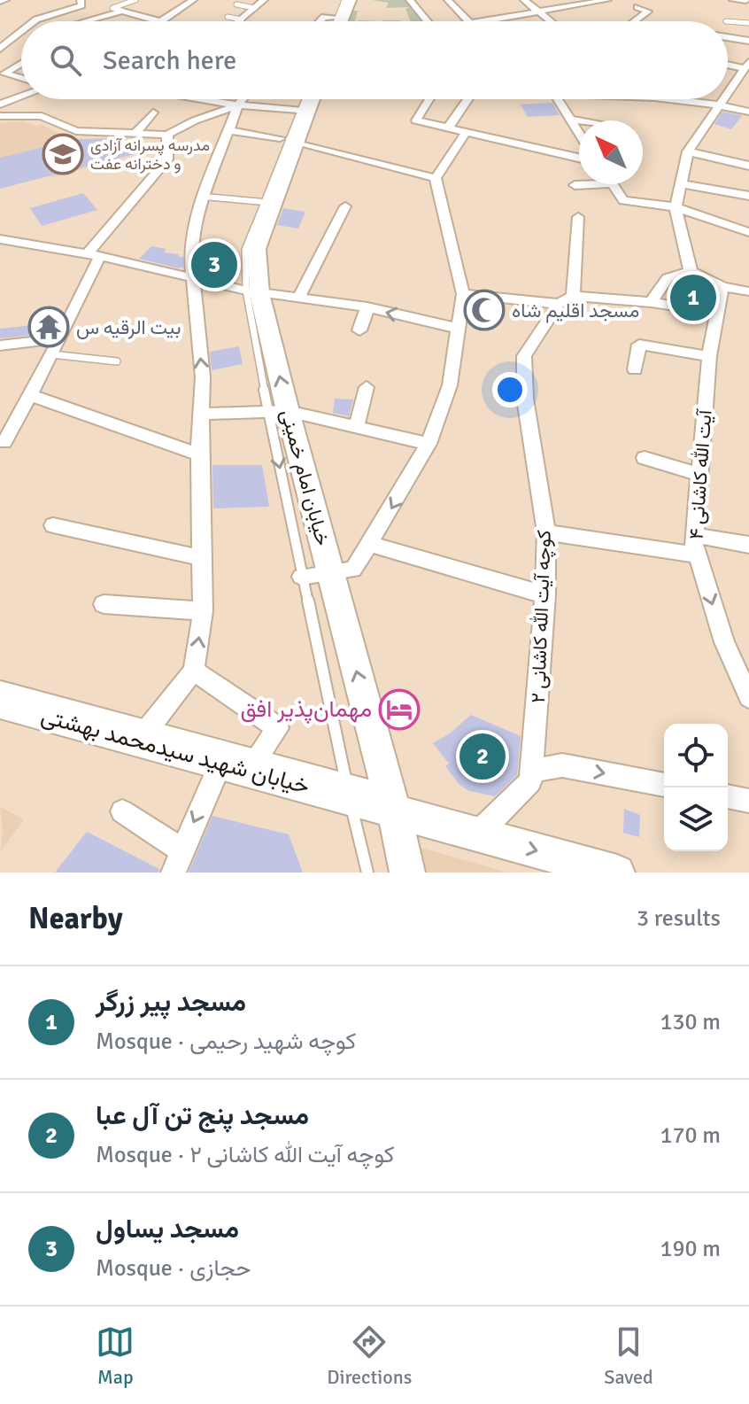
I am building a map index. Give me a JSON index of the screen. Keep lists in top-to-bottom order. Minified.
{"streets":{"main road":["خیابان امام خمینی","خیابان شهید سیدمحمد بهشتی"],"street":["آیت الله کاشانی ۴","کوچه آیت الله کاشانی ۲"]},"crossings":[["خیابان امام خمینی","خیابان شهید سیدمحمد بهشتی"],["کوچه آیت الله کاشانی ۲","خیابان شهید سیدمحمد بهشتی"]],"one_way":["آیت الله کاشانی ۴"],"places":{"school or university":["مدرسه پسرانه آزادی و دخترانه عفت"],"mosque":["مسجد اقلیم شاه"],"temple":["بیت الرقیه س"],"hotel":["مهمان‌پذیر افق"]},"north":"top left","page":{"search":"Search here","pins":["3","1","2"],"heading":["Nearby","3 results"],"list":[{"mark":"1","name":"مسجد پیر زرگر","note":"Mosque · کوچه شهید رحیمی","value":"130 m"},{"mark":"2","name":"مسجد پنج تن آل عبا","note":"Mosque · کوچه آیت الله کاشانی ۲","value":"170 m"},{"mark":"3","name":"مسجد یساول","note":"Mosque · حجازی","value":"190 m"}],"nav":["Map","Directions","Saved"]}}
